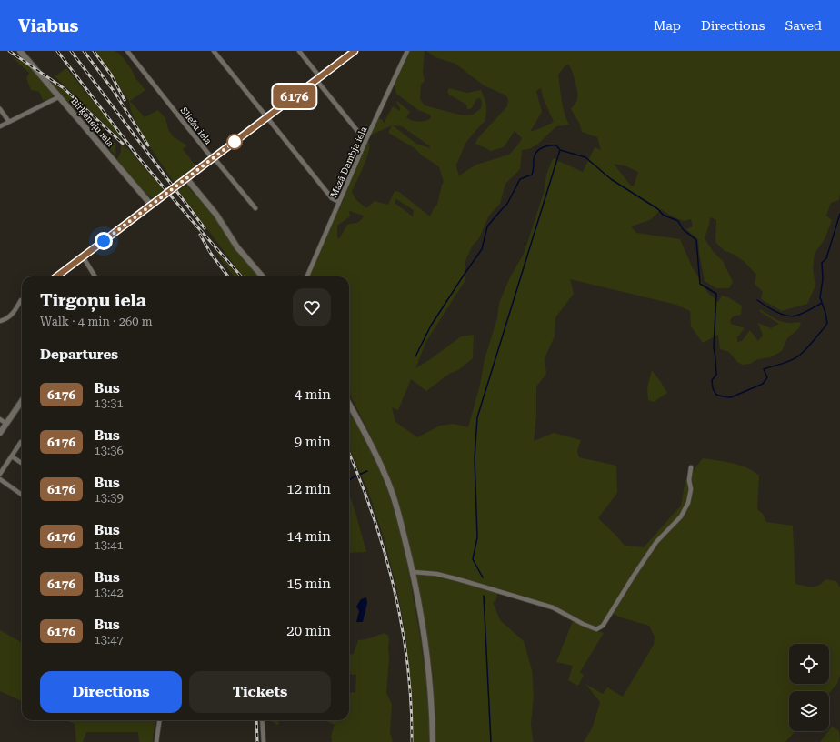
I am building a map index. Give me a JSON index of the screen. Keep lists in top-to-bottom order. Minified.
{"streets":{"main road":["Birķeneļu iela"],"street":["Sliežu iela","Mazā Dambja iela"]},"lines":["bus line 6176"],"page":{"header":"Viabus","nav":["Map","Directions","Saved"],"on_map":"6176","heading":[["Tirgoņu iela","Walk · 4 min · 260 m"],"Departures"],"list":[{"mark":"6176","name":"Bus","note":"13:31","value":"4 min"},{"mark":"6176","name":"Bus","note":"13:36","value":"9 min"},{"mark":"6176","name":"Bus","note":"13:39","value":"12 min"},{"mark":"6176","name":"Bus","note":"13:41","value":"14 min"},{"mark":"6176","name":"Bus","note":"13:42","value":"15 min"},{"mark":"6176","name":"Bus","note":"13:47","value":"20 min"}],"buttons":["Directions","Tickets"]}}
